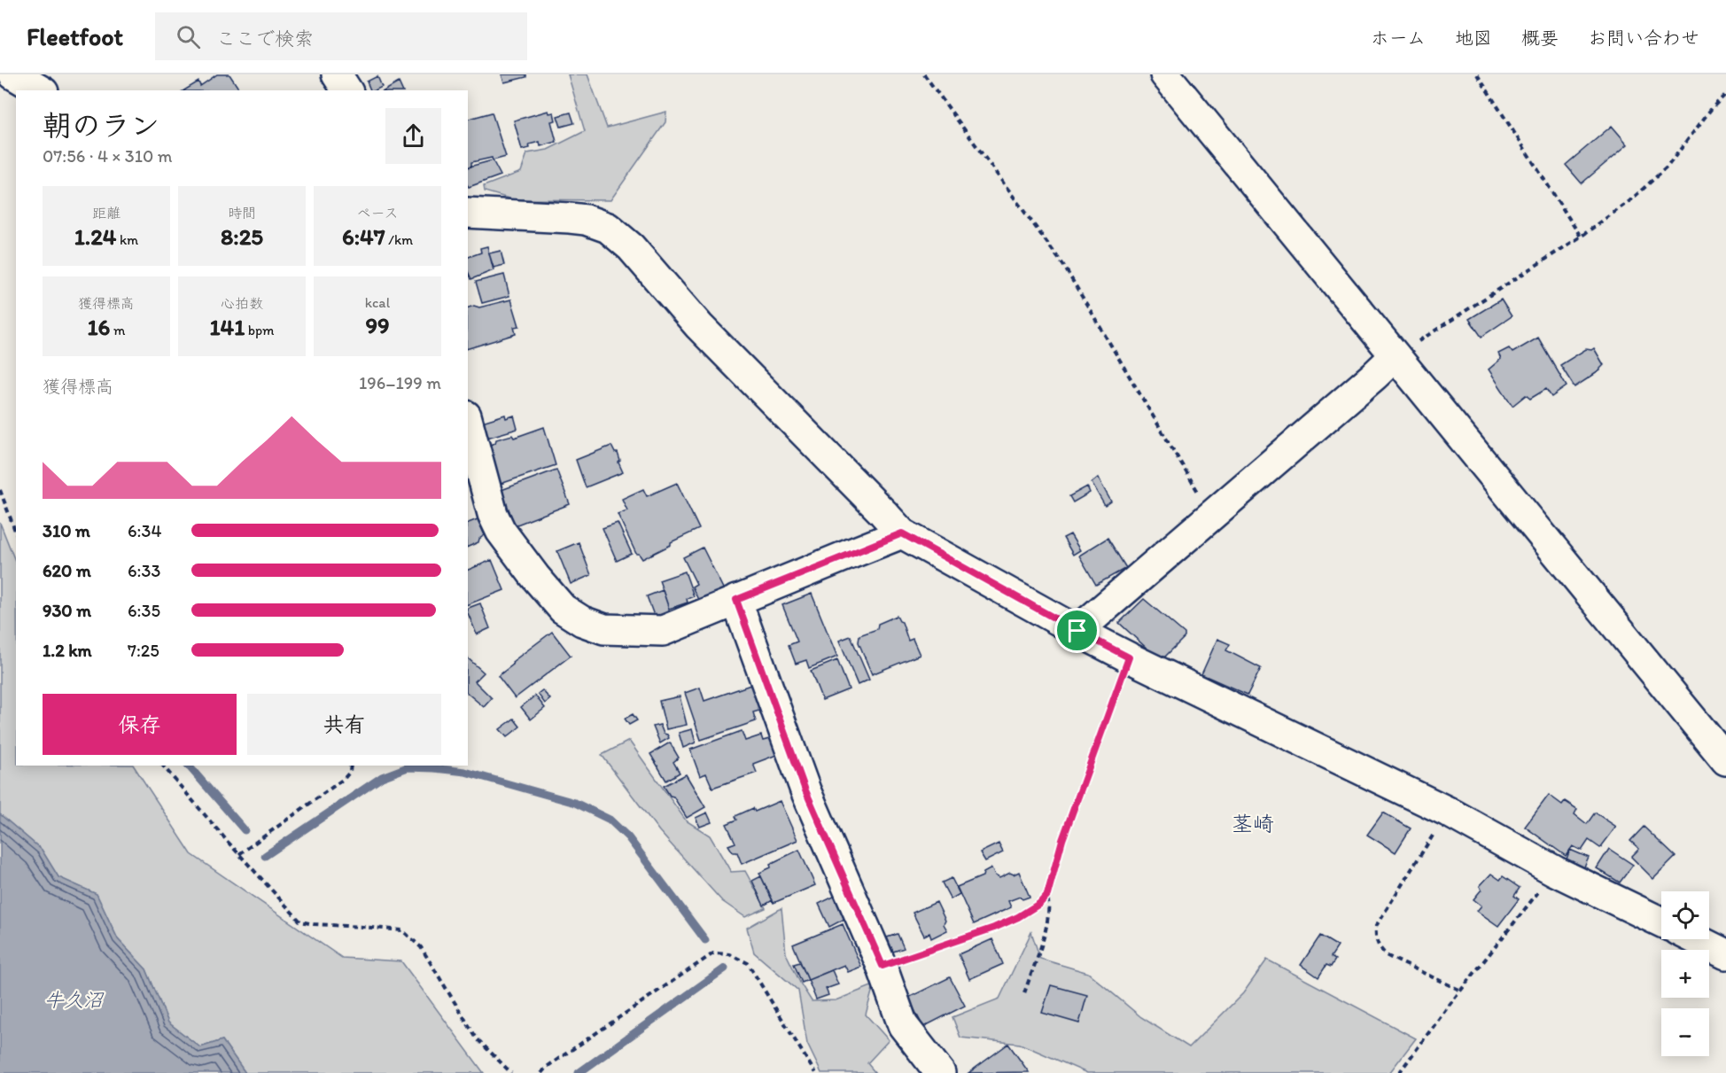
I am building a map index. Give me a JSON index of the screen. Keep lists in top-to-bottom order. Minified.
{"districts":["茎崎"],"water":["牛久沼"],"page":{"header":"Fleetfoot","search":"ここで検索","nav":["ホーム","地図","概要","お問い合わせ"],"heading":["朝のラン","07:56 · 4 × 310 m"],"stats":[["距離","1.24 km"],["時間","8:25"],["ペース","6:47 /km"],["獲得標高","16 m"],["心拍数","141 bpm"],["kcal","99"]],"chart":["獲得標高","196–199 m"],"list":[{"name":"310 m","note":"6:34"},{"name":"620 m","note":"6:33"},{"name":"930 m","note":"6:35"},{"name":"1.2 km","note":"7:25"}],"buttons":["保存","共有"],"map_buttons":["+","−"]}}
